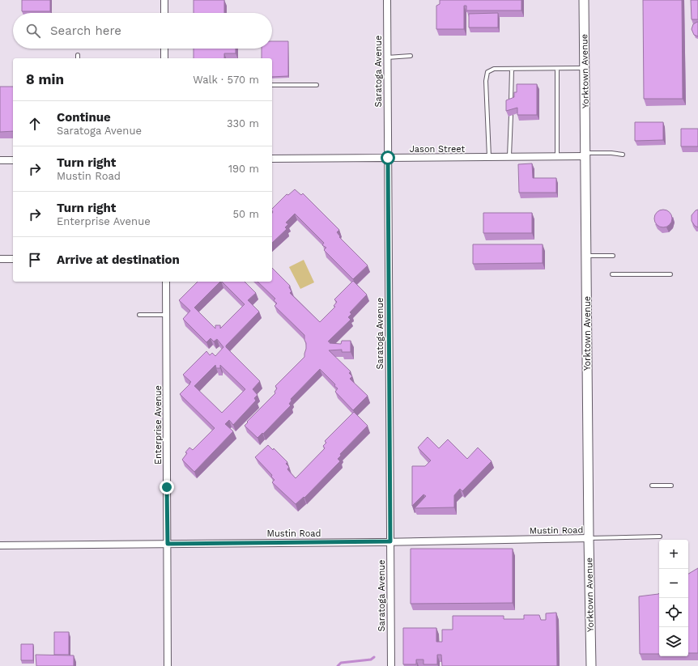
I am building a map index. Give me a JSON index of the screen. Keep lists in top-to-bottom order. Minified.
{"streets":{"main road":["Yorktown Avenue"],"street":["Saratoga Avenue","Jason Street","Enterprise Avenue","Mustin Road"]},"crossings":[["Saratoga Avenue","Jason Street"],["Saratoga Avenue","Mustin Road"],["Yorktown Avenue","Jason Street"],["Yorktown Avenue","Mustin Road"],["Enterprise Avenue","Mustin Road"]],"page":{"search":"Search here","heading":["8 min","Walk · 570 m"],"list":[["Continue","Saratoga Avenue","330 m"],["Turn right","Mustin Road","190 m"],["Turn right","Enterprise Avenue","50 m"],"Arrive at destination"],"map_buttons":["+","−"]}}
